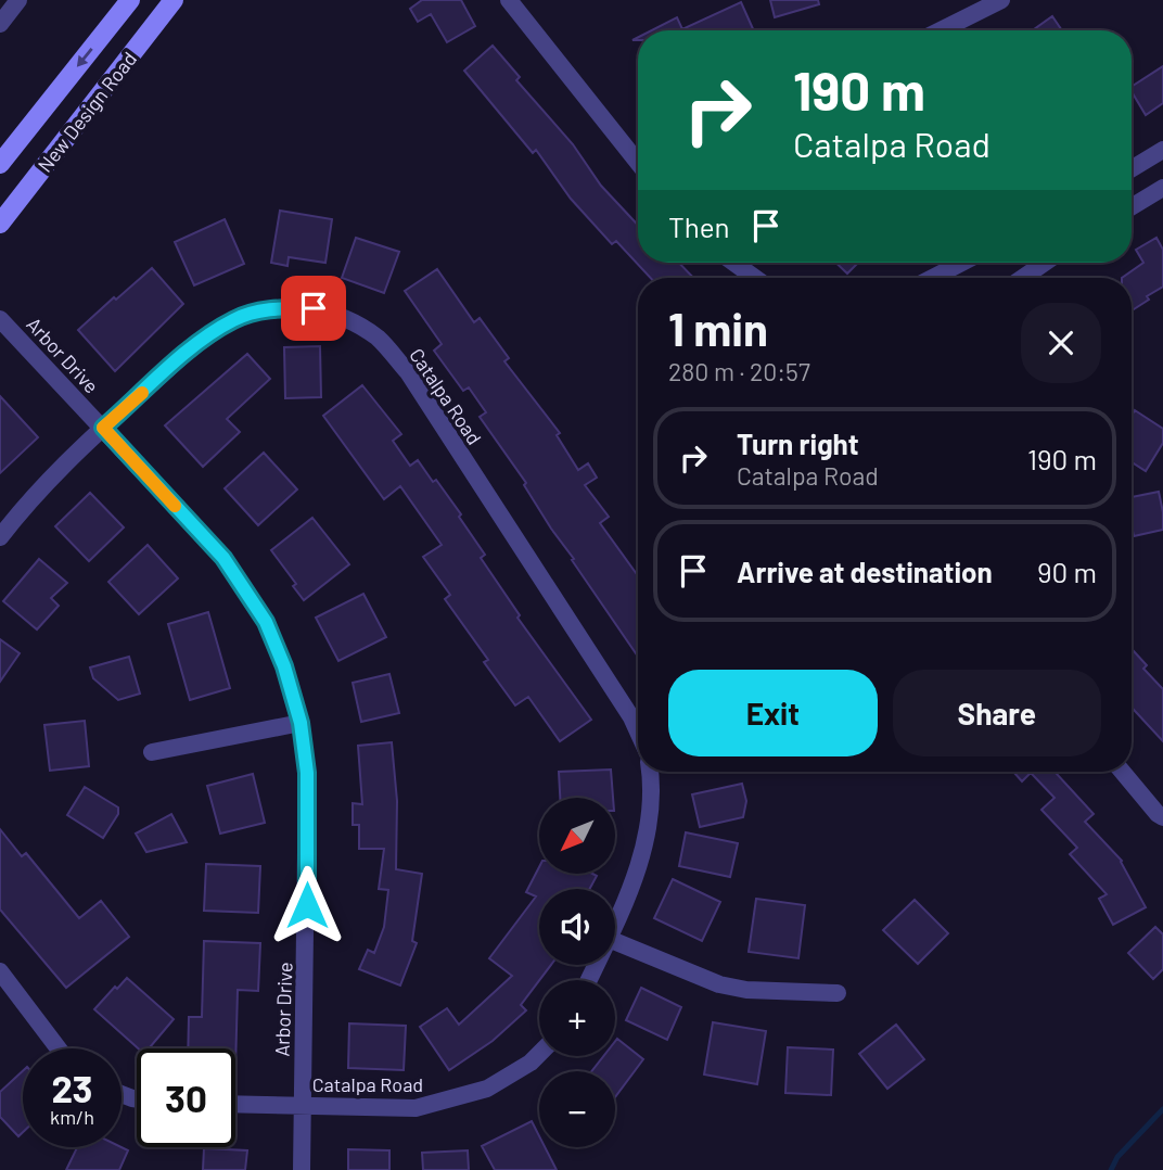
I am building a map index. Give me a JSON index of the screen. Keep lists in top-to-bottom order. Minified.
{"streets":{"main road":["New Design Road"],"street":["Arbor Drive","Catalpa Road"]},"crossings":[["Arbor Drive","Catalpa Road"]],"north":"bottom left","page":{"turn":["190 m","Catalpa Road"],"then":"Then","heading":["1 min","280 m · 20:57"],"list":[{"name":"Turn right","note":"Catalpa Road","value":"190 m"},{"name":"Arrive at destination","value":"90 m"}],"buttons":["Exit","Share"],"map_buttons":["+","−"],"speed":"23 km/h","limit":"30"}}
